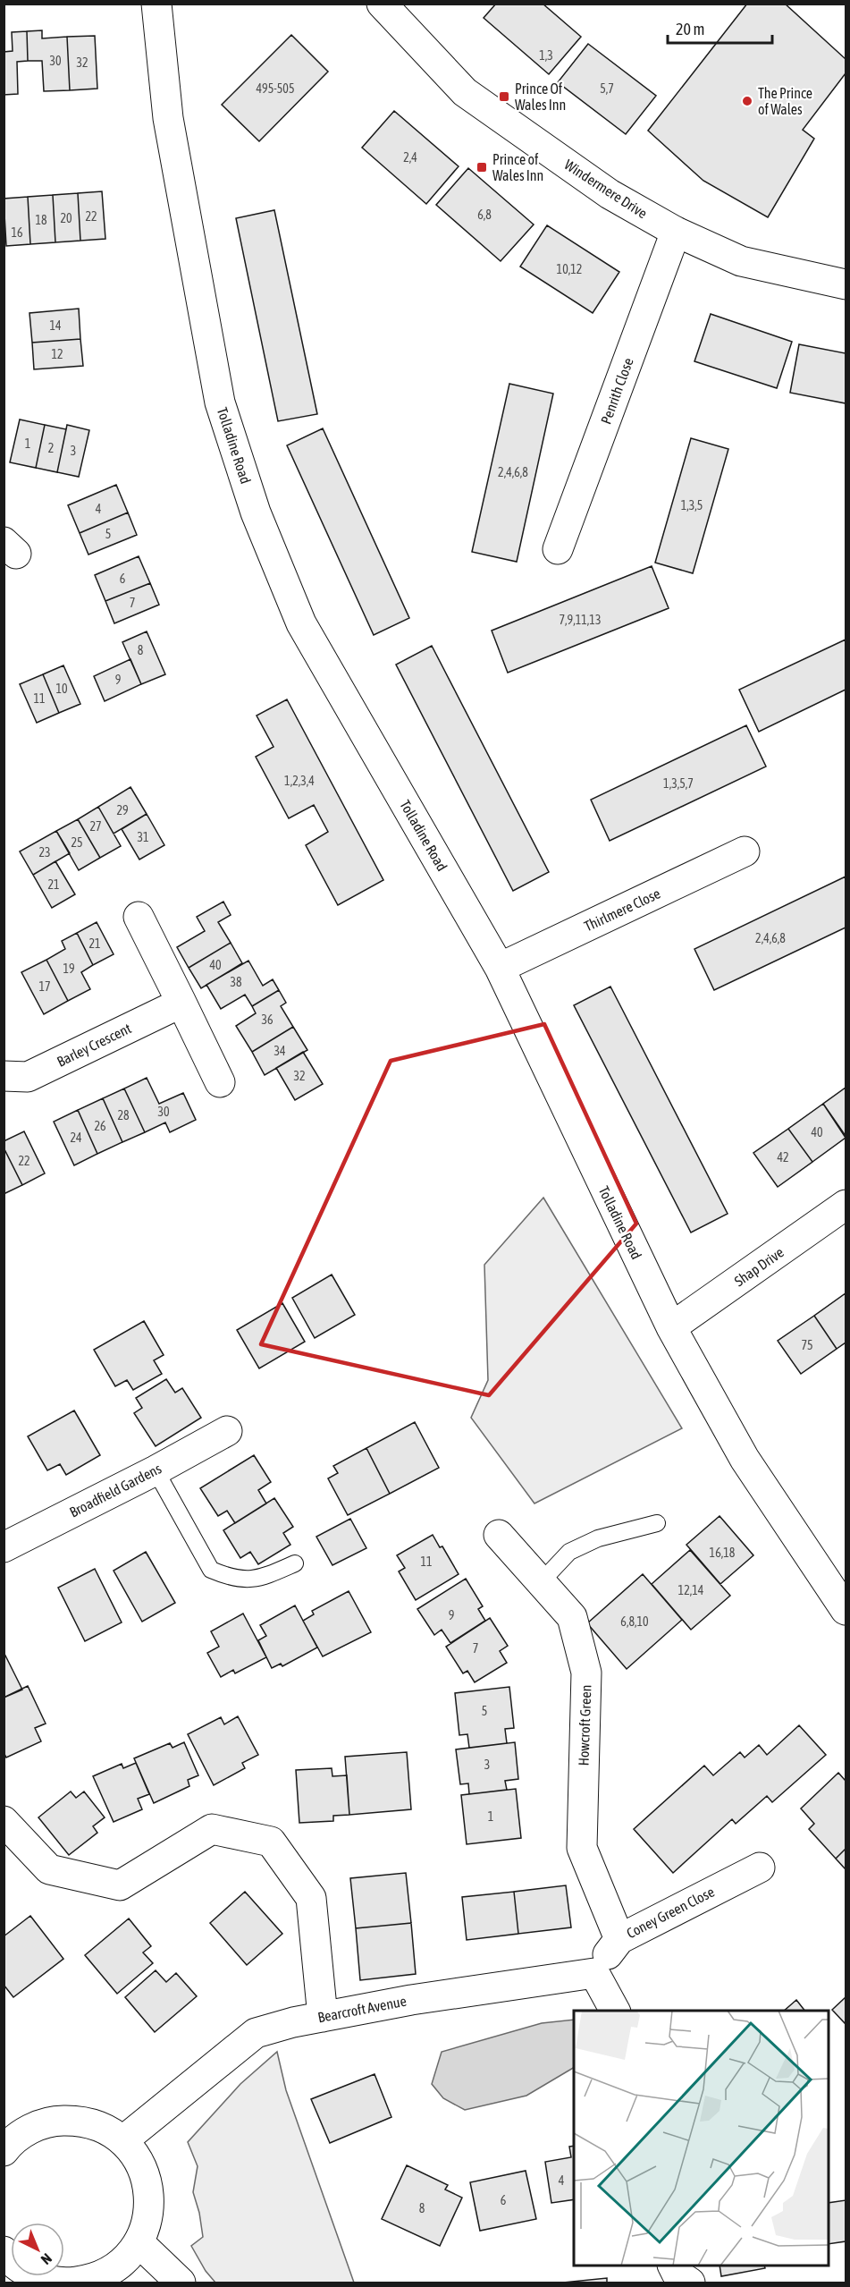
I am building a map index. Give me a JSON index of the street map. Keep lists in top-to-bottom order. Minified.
{"streets":{"street":["Windermere Drive","Penrith Close","Tolladine Road","Thirlmere Close","Barley Crescent","Shap Drive","Broadfield Gardens","Howcroft Green","Coney Green Close","Bearcroft Avenue"]},"crossings":[["Windermere Drive","Penrith Close"],["Tolladine Road","Thirlmere Close"],["Tolladine Road","Shap Drive"],["Howcroft Green","Coney Green Close"],["Coney Green Close","Bearcroft Avenue"]],"places":{"transit":["Prince Of Wales Inn","Prince of Wales Inn"],"other":["The Prince of Wales"]},"house_numbers":["1,3","30","32","495-505","5,7","2,4","6,8","22","20","18","16","10,12","14","12","1","2","3","2,4,6,8","1,3,5","4","5","6","7","7,9,11,13","8","9","10","11","1,2,3,4","1,3,5,7","29","27","31","25","23","21","2,4,6,8","21","40","19","38","17","36","34","32","30","28","26","40","24","42","22","75","16,18","11","12,14","9","6,8,10","7","5","3","1","4","6","8"],"scale_bar":"20 m","north":"bottom right"}
